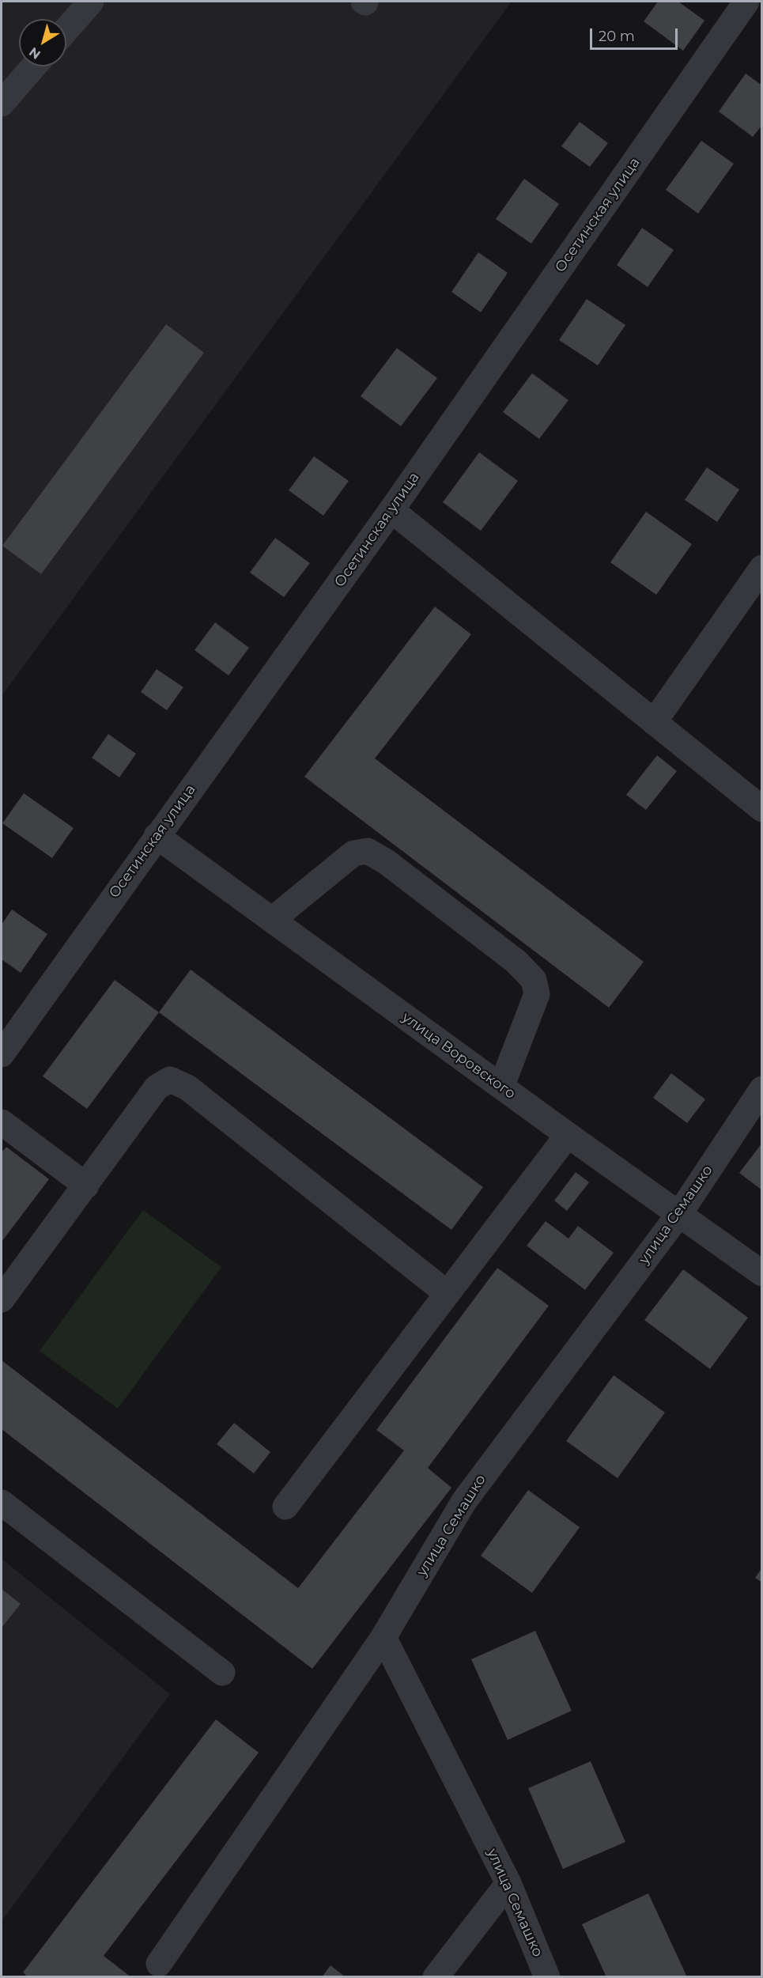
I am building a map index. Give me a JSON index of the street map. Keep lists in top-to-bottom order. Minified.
{"streets":{"street":["Осетинская улица","улица Воровского","улица Семашко"]},"crossings":[["Осетинская улица","улица Воровского"],["улица Воровского","улица Семашко"]],"scale_bar":"20 m","north":"bottom left"}
